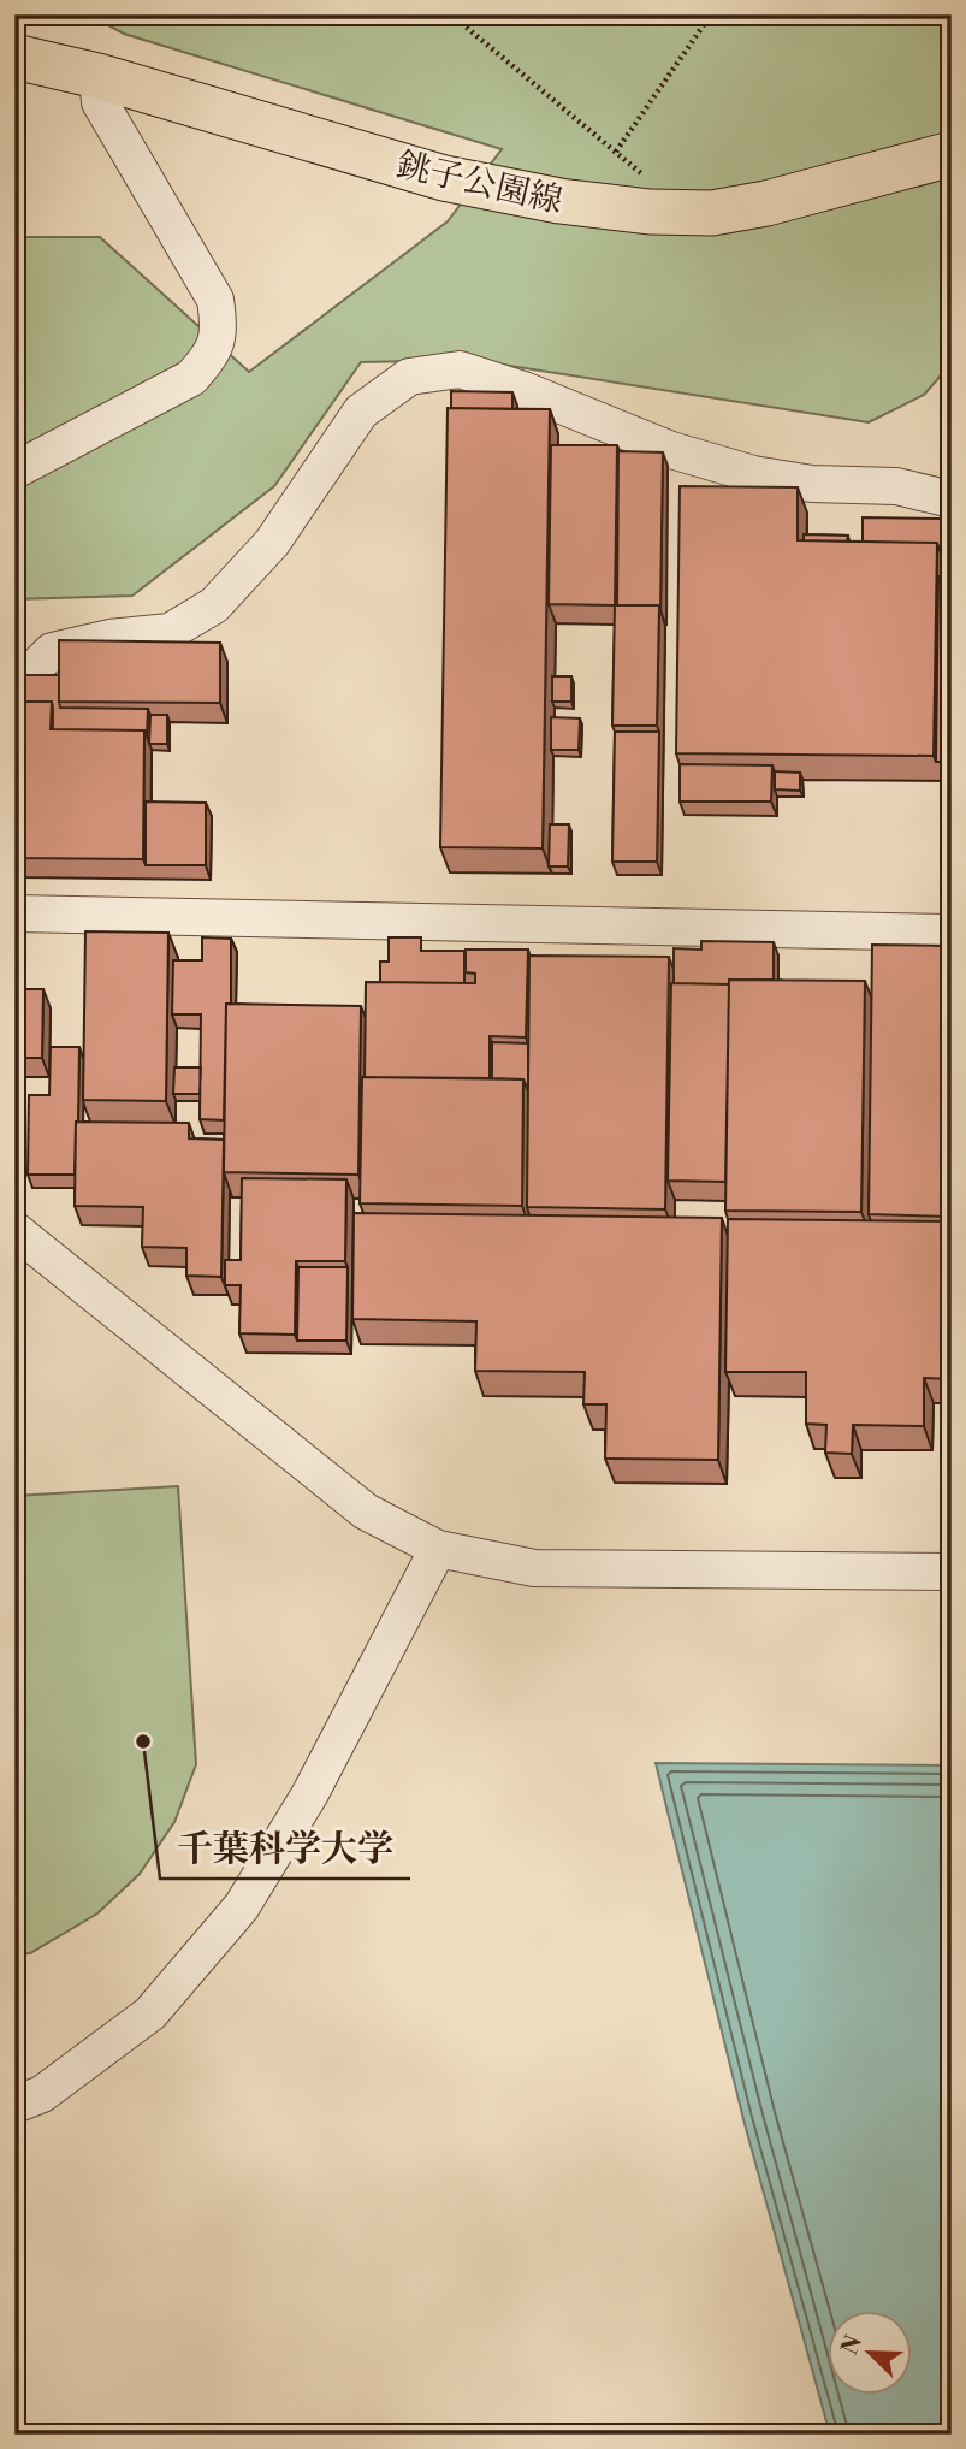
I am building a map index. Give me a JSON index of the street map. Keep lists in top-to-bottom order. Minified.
{"streets":{"main road":["銚子公園線"]},"places":["千葉科学大学"],"north":"top left"}
